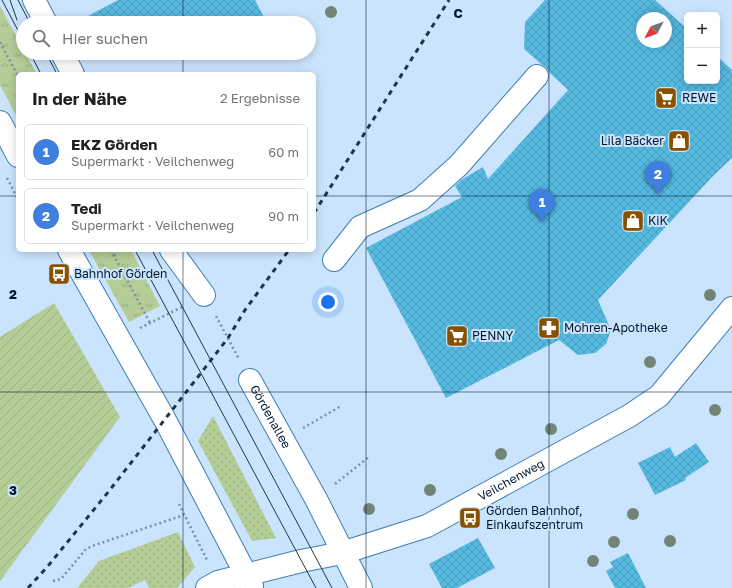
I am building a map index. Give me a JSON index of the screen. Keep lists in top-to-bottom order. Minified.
{"streets":{"street":["Gördenallee","Veilchenweg"]},"crossings":[["Gördenallee","Veilchenweg"]],"places":{"supermarket":["REWE","PENNY"],"shop":["Lila Bäcker","KiK"],"bus stop":["Bahnhof Görden","Görden Bahnhof, Einkaufszentrum"],"pharmacy":["Mohren-Apotheke"]},"north":"bottom left","page":{"map_buttons":["+","−"],"search":"Hier suchen","heading":["In der Nähe","2 Ergebnisse"],"list":[{"mark":"1","name":"EKZ Görden","note":"Supermarkt · Veilchenweg","value":"60 m"},{"mark":"2","name":"Tedi","note":"Supermarkt · Veilchenweg","value":"90 m"}],"pins":["2","1"]},"grid":{"columns":["C"],"rows":["2","3"]}}
